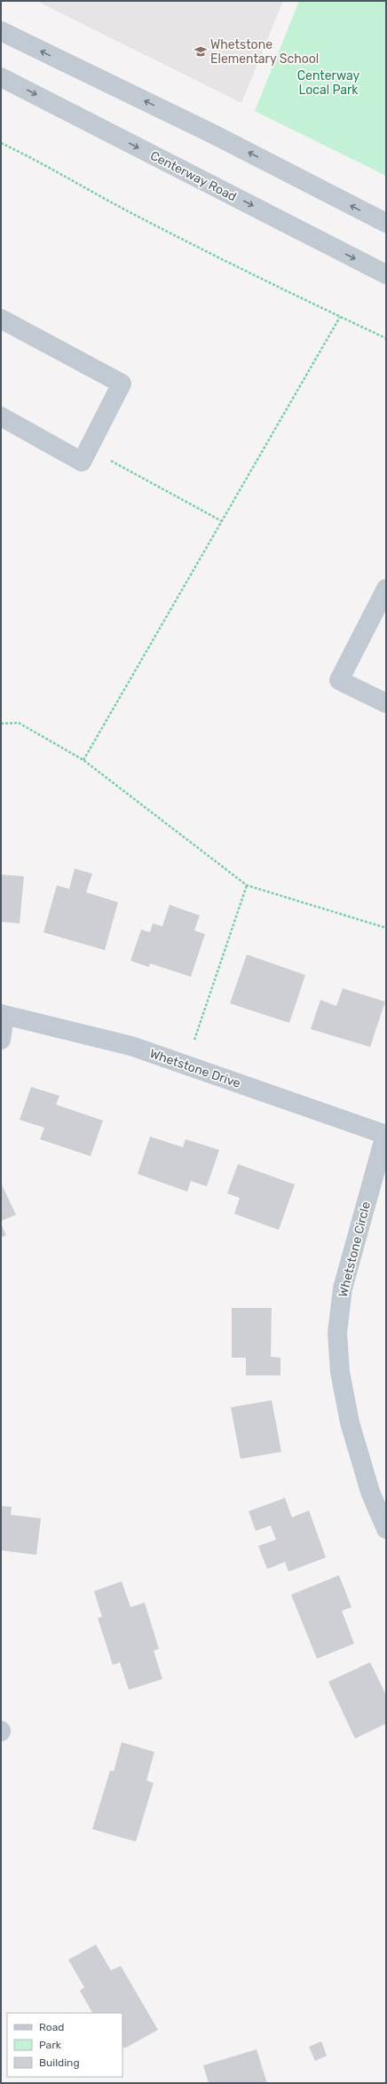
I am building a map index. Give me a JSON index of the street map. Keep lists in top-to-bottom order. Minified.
{"streets":{"street":["Centerway Road","Whetstone Drive","Whetstone Circle"]},"crossings":[["Whetstone Drive","Whetstone Circle"]],"parks":["Centerway Local Park"],"places":{"school or university":["Whetstone Elementary School"]},"legend":["Road","Park","Building"]}
